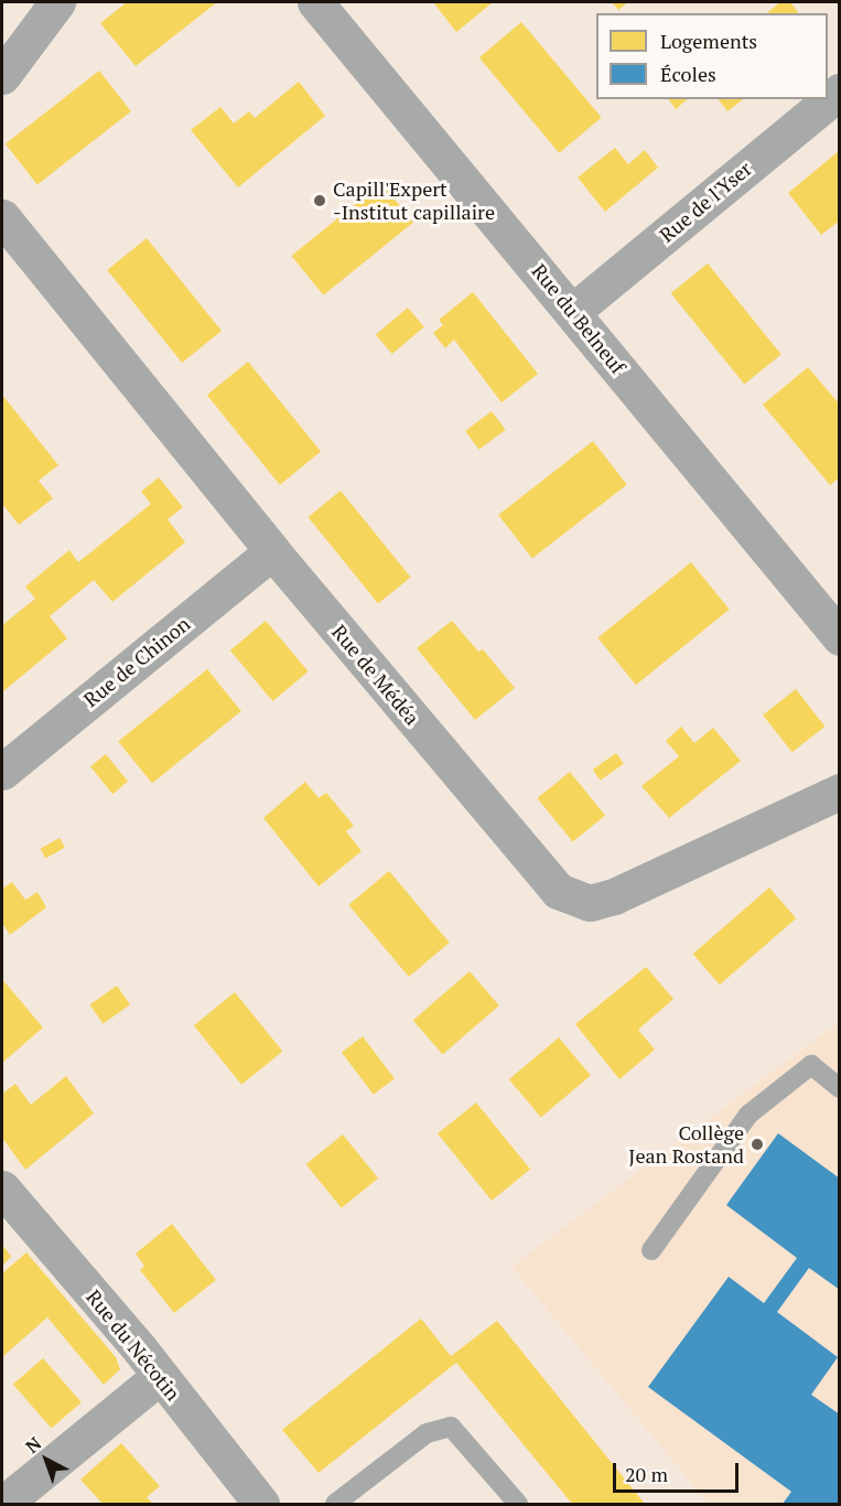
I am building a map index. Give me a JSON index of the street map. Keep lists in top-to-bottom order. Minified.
{"streets":{"street":["Rue de l'Yser","Rue du Belneuf","Rue de Chinon","Rue de Médéa","Rue du Nécotin"]},"crossings":[["Rue de l'Yser","Rue du Belneuf"],["Rue de Chinon","Rue de Médéa"]],"places":["Capill'Expert -Institut capillaire","Collège Jean Rostand"],"legend":["Logements","Écoles"],"scale_bar":"20 m","north":"top left"}
